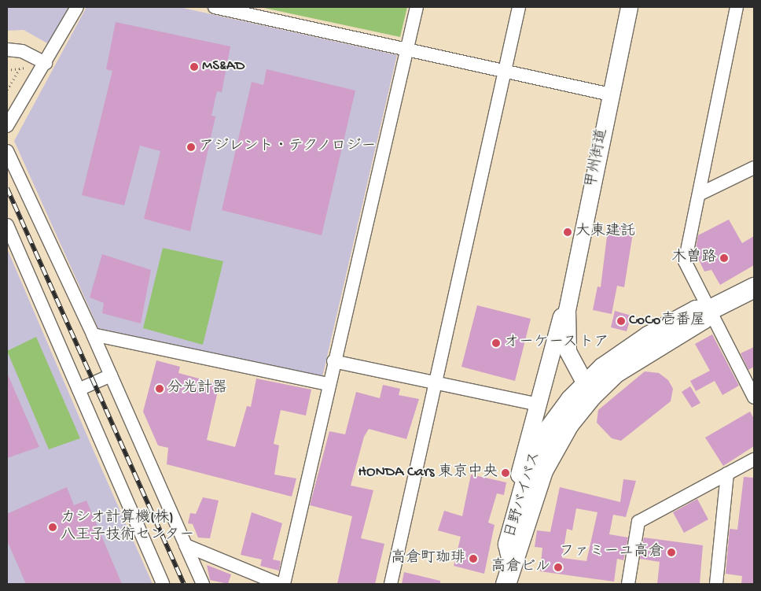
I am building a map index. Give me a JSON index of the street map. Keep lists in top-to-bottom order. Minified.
{"streets":{"highway":["日野バイパス"],"main road":["甲州街道"]},"crossings":[["甲州街道","日野バイパス"]],"places":["MS&AD","アジレント・テクノロジー","大東建託","木曽路","CoCo壱番屋","オーケーストア","分光計器","HONDA Cars 東京中央","カシオ計算機(株) 八王子技術センター","ファミーユ高倉","高倉町珈琲","高倉ビル"]}
